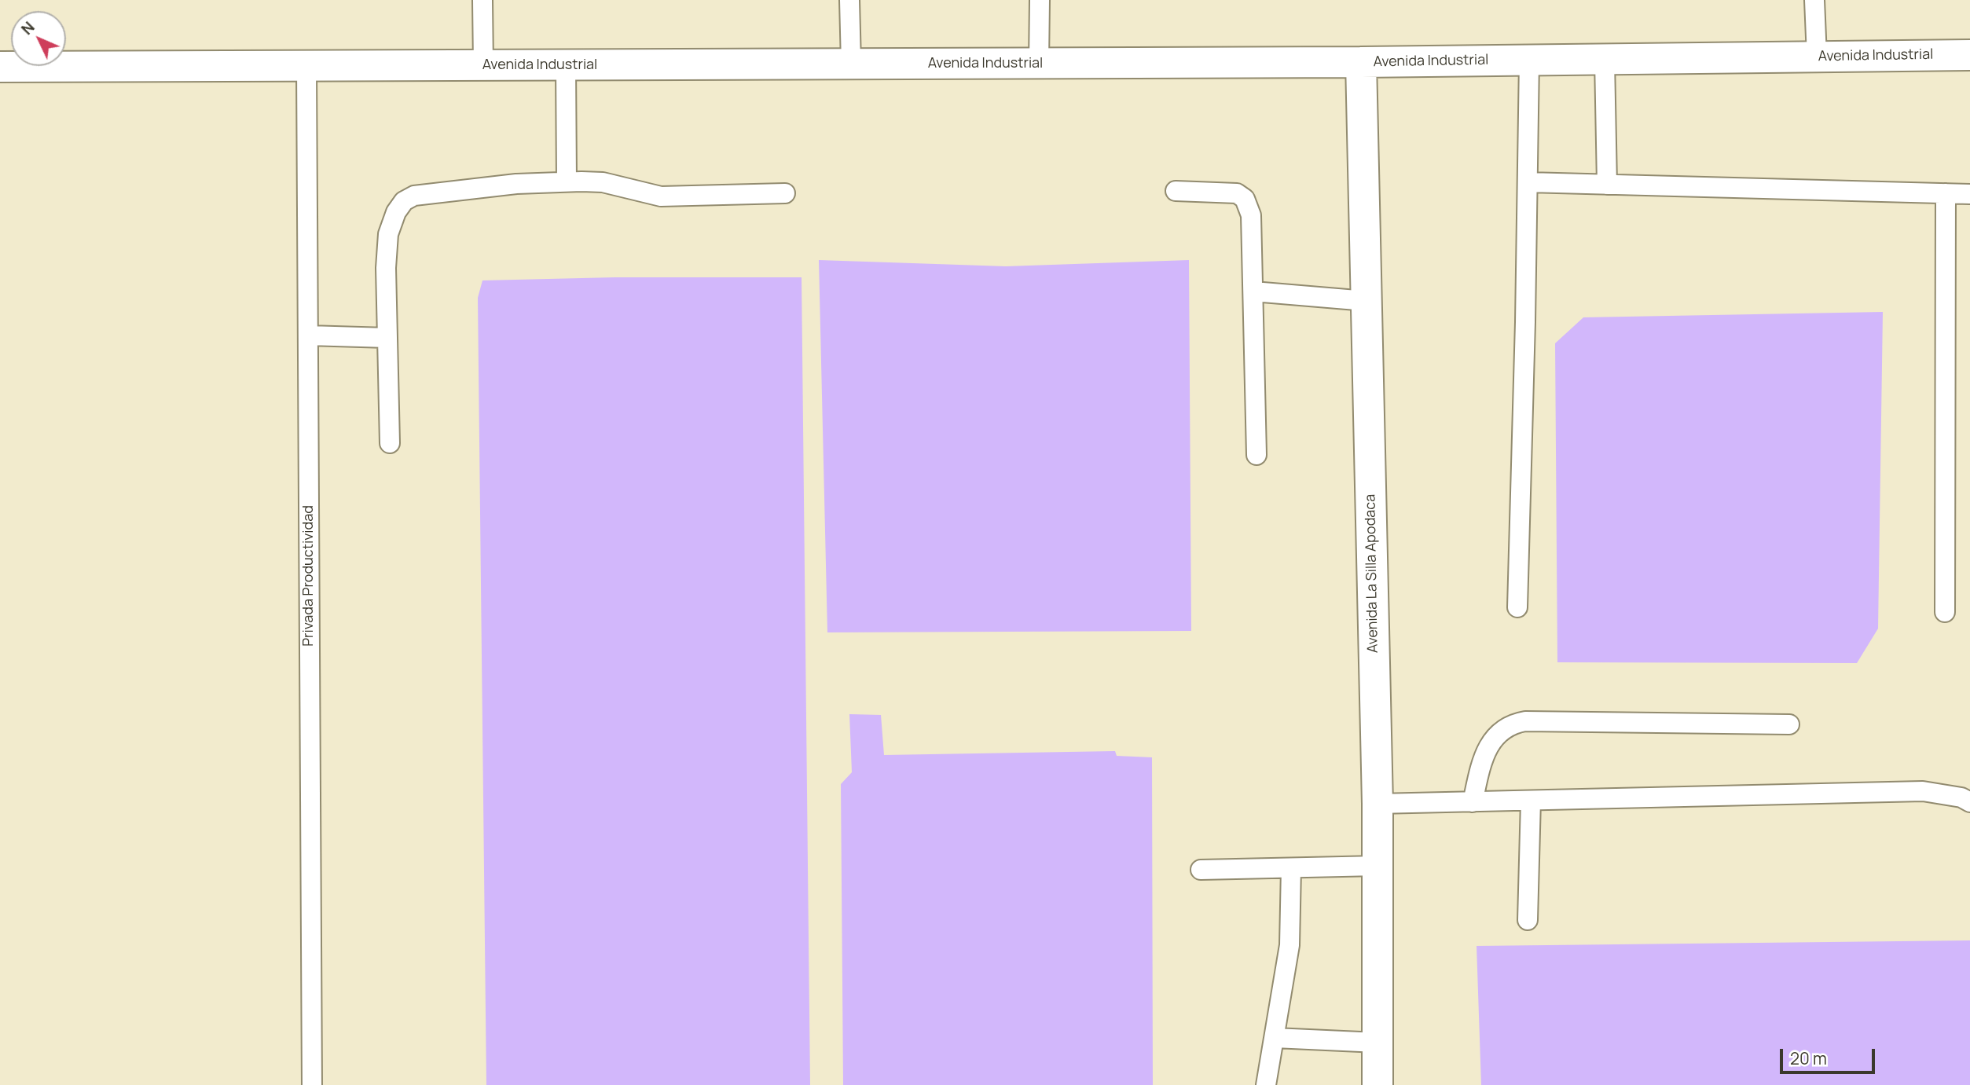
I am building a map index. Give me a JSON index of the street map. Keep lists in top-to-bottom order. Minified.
{"streets":{"street":["Avenida Industrial","Avenida La Silla Apodaca"],"lane":["Privada Productividad"]},"crossings":[["Avenida Industrial","Avenida La Silla Apodaca"],["Avenida Industrial","Privada Productividad"]],"scale_bar":"20 m","north":"top left"}
